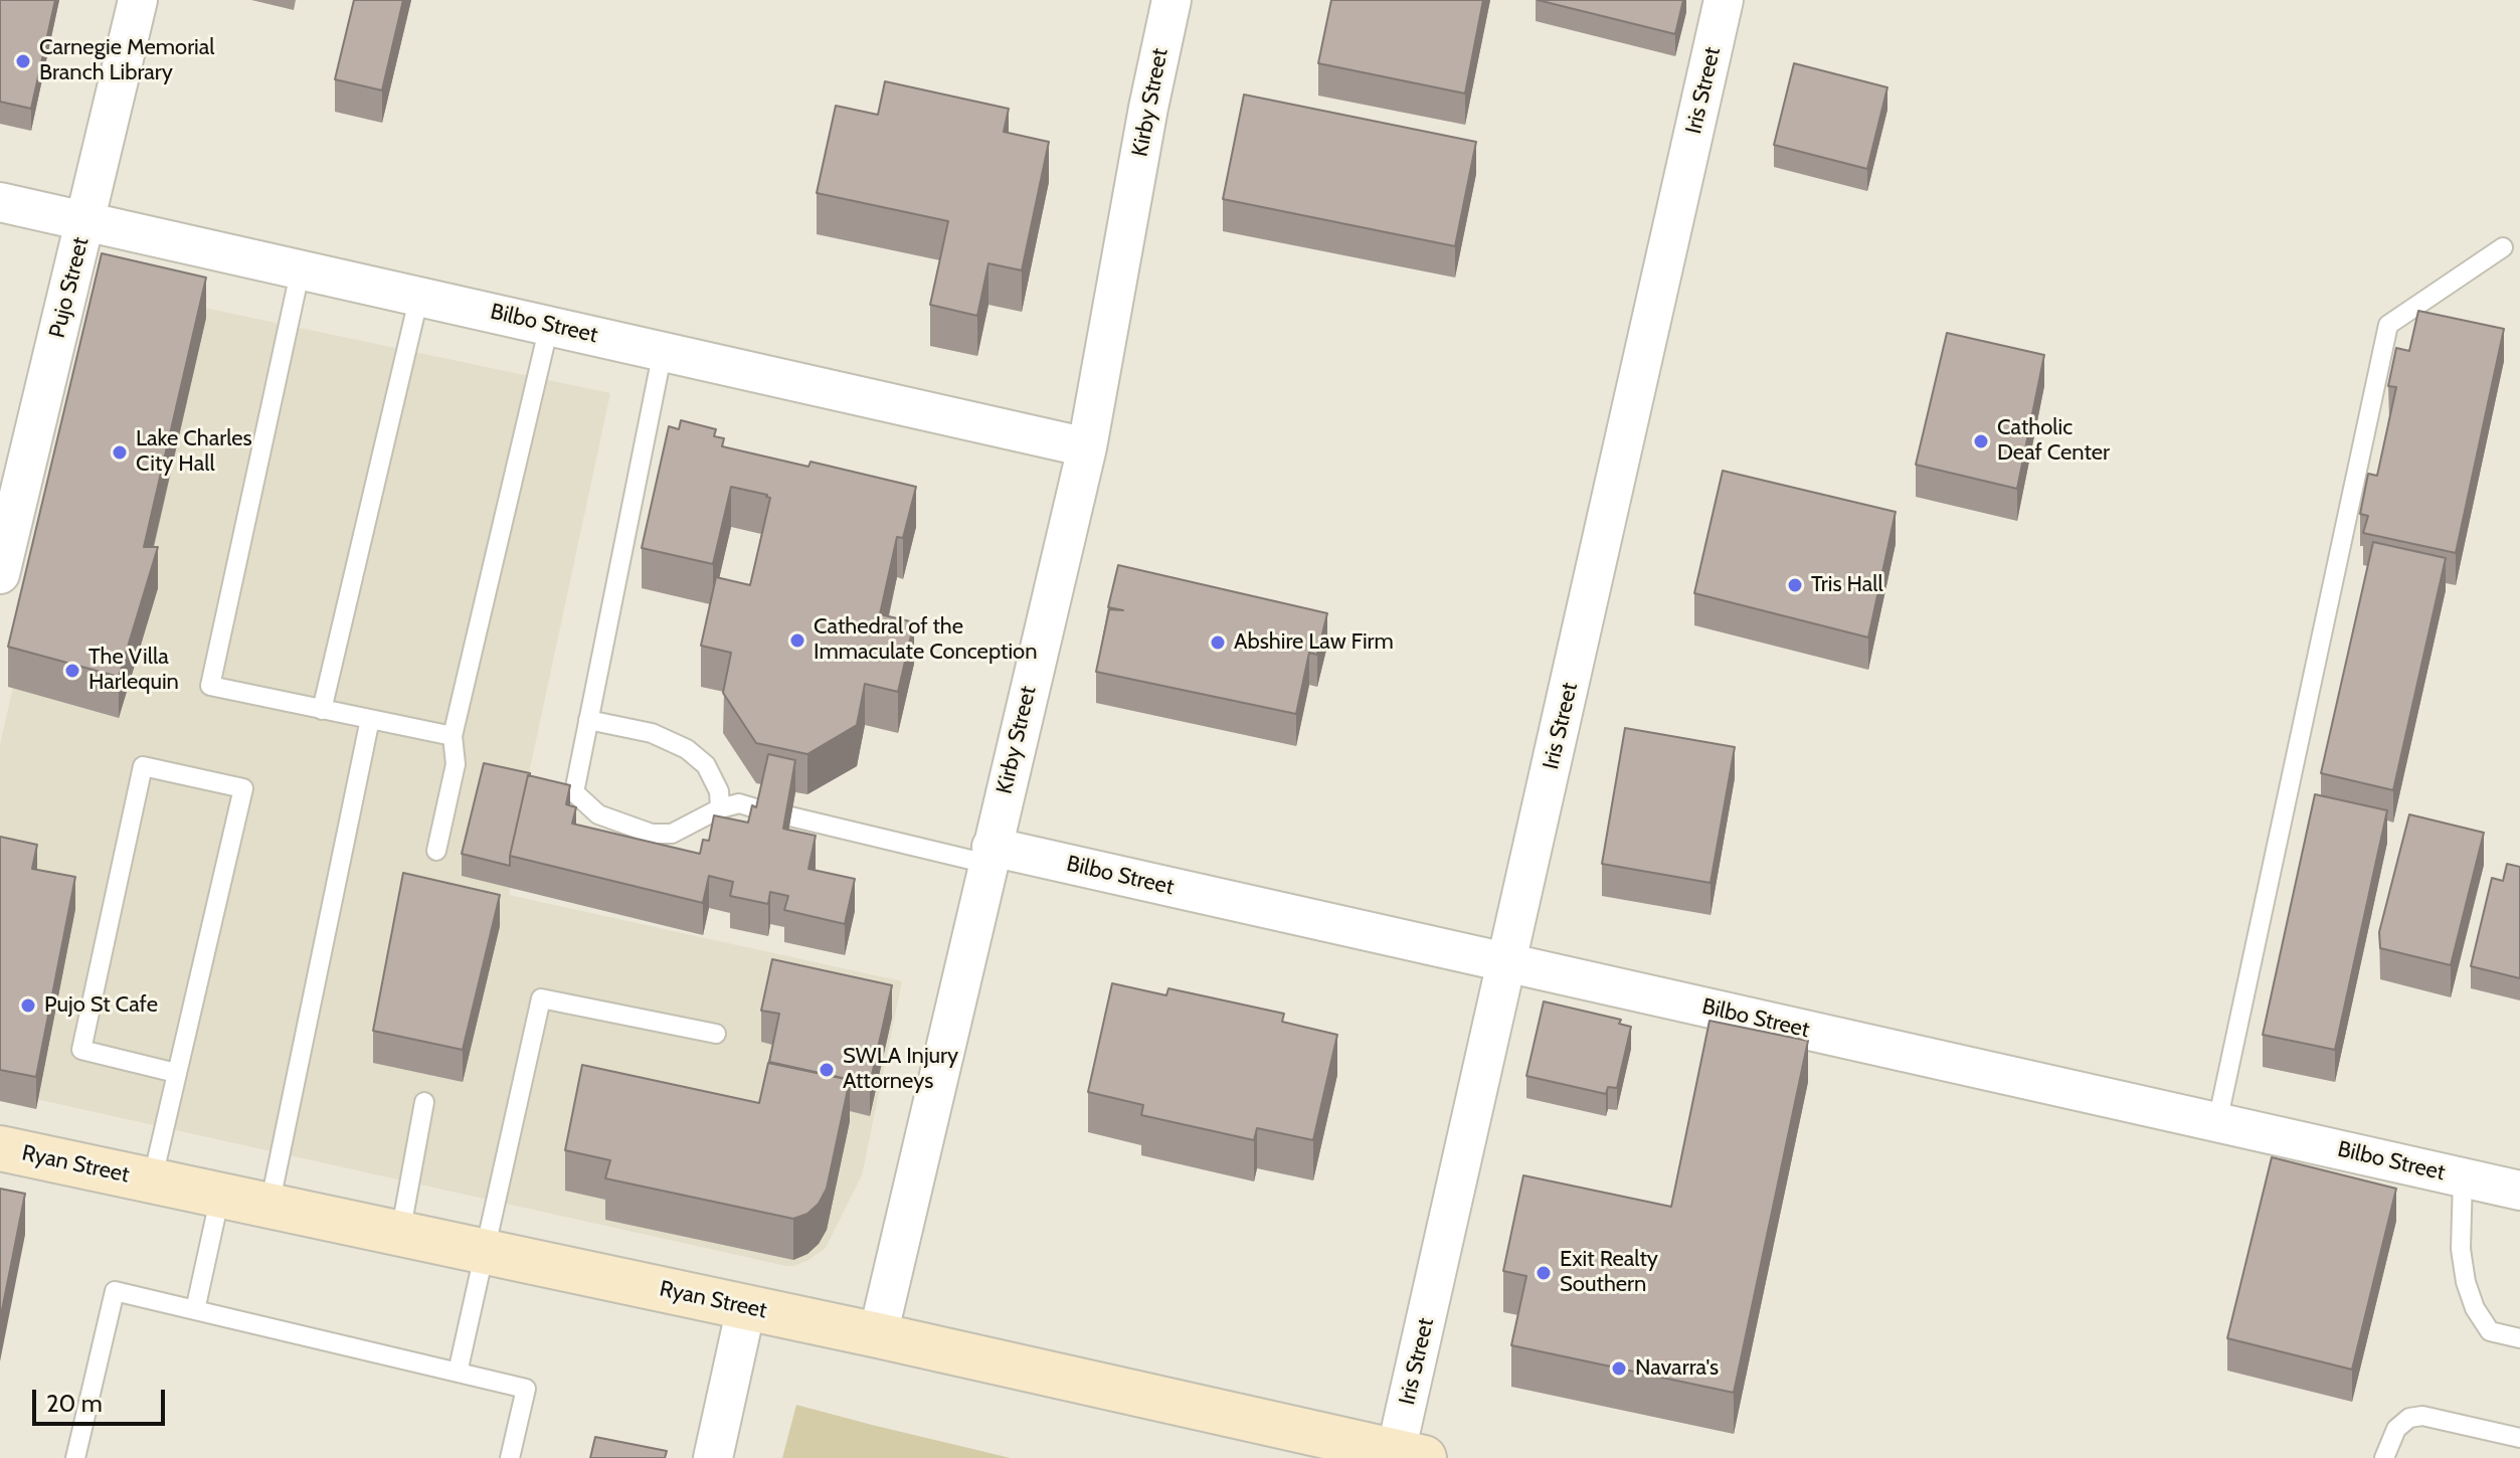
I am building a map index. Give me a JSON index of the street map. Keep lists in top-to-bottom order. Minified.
{"streets":{"main road":["Ryan Street"],"street":["Iris Street","Kirby Street","Pujo Street","Bilbo Street"]},"crossings":[["Iris Street","Bilbo Street"],["Iris Street","Ryan Street"],["Kirby Street","Bilbo Street"],["Kirby Street","Ryan Street"],["Pujo Street","Bilbo Street"]],"places":["Carnegie Memorial Branch Library","Catholic Deaf Center","Lake Charles City Hall","Tris Hall","Cathedral of the Immaculate Conception","Abshire Law Firm","The Villa Harlequin","Pujo St Cafe","SWLA Injury Attorneys","Exit Realty Southern","Navarra's"],"scale_bar":"20 m"}
